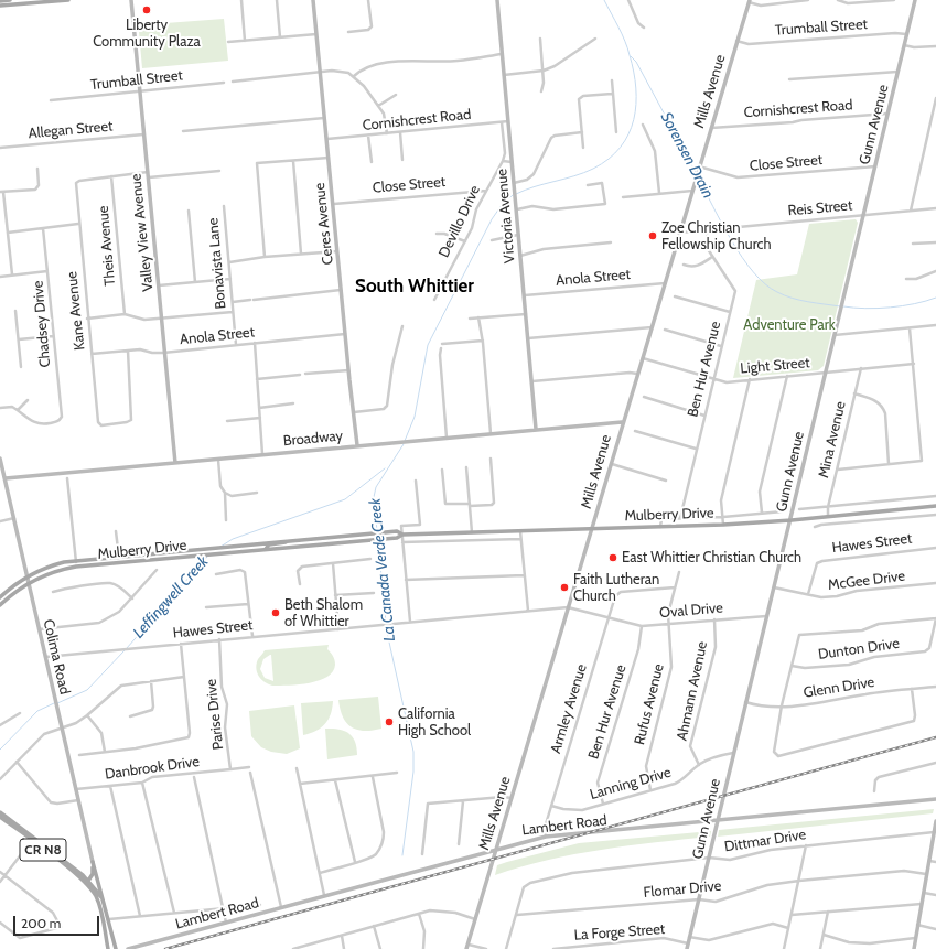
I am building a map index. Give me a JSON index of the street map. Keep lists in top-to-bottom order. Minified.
{"streets":{"main road":["Mulberry Drive","CR N8"],"street":["Trumball Street","Mills Avenue","Cornishcrest Road","Gunn Avenue","Allegan Street","Close Street","Reis Street","Victoria Avenue","Devillo Drive","Ceres Avenue","Valley View Avenue","Theis Avenue","Bonavista Lane","Anola Street","Kane Avenue","Chadsey Drive","Light Street","Ben Hur Avenue","Broadway","Mina Avenue","Hawes Street","McGee Drive","Oval Drive","Dunton Drive","Colima Road","Glenn Drive","Ahmann Avenue","Rufus Avenue","Armley Avenue","Parise Drive","Danbrook Drive","Lanning Drive","Lambert Road","Dittmar Drive","Flomar Drive","La Forge Street"]},"crossings":[["Trumball Street","Mills Avenue"],["Trumball Street","Gunn Avenue"],["Trumball Street","Valley View Avenue"],["Mills Avenue","Cornishcrest Road"],["Mills Avenue","Close Street"],["Mills Avenue","Reis Street"],["Mills Avenue","Anola Street"],["Mills Avenue","Light Street"],["Mills Avenue","Broadway"],["Mills Avenue","Mulberry Drive"],["Mills Avenue","Hawes Street"],["Mills Avenue","Oval Drive"],["Mills Avenue","Lambert Road"],["Cornishcrest Road","Gunn Avenue"],["Cornishcrest Road","Victoria Avenue"],["Cornishcrest Road","Ceres Avenue"],["Gunn Avenue","Close Street"],["Gunn Avenue","Reis Street"],["Gunn Avenue","Light Street"],["Gunn Avenue","Mulberry Drive"],["Gunn Avenue","McGee Drive"],["Gunn Avenue","Oval Drive"],["Gunn Avenue","Glenn Drive"],["Gunn Avenue","Lanning Drive"],["Gunn Avenue","Lambert Road"],["Gunn Avenue","Dittmar Drive"],["Gunn Avenue","Flomar Drive"],["Gunn Avenue","La Forge Street"],["Allegan Street","Valley View Avenue"],["Close Street","Devillo Drive"],["Close Street","Ceres Avenue"],["Reis Street","Ben Hur Avenue"],["Victoria Avenue","Devillo Drive"],["Victoria Avenue","Anola Street"],["Victoria Avenue","Broadway"],["Ceres Avenue","Anola Street"],["Ceres Avenue","Broadway"],["Valley View Avenue","Anola Street"],["Valley View Avenue","Broadway"],["Theis Avenue","Kane Avenue"],["Bonavista Lane","Anola Street"],["Anola Street","Kane Avenue"],["Light Street","Ben Hur Avenue"],["Light Street","Mina Avenue"],["Ben Hur Avenue","Mulberry Drive"],["Ben Hur Avenue","Oval Drive"],["Ben Hur Avenue","Lanning Drive"],["Broadway","Colima Road"],["Mina Avenue","Mulberry Drive"],["Mulberry Drive","Colima Road"],["Hawes Street","McGee Drive"],["Hawes Street","Oval Drive"],["Hawes Street","Colima Road"],["Hawes Street","Parise Drive"],["Oval Drive","Ahmann Avenue"],["Oval Drive","Rufus Avenue"],["Oval Drive","Armley Avenue"],["Colima Road","Danbrook Drive"],["Ahmann Avenue","Lanning Drive"],["Rufus Avenue","Armley Avenue"],["Rufus Avenue","Lanning Drive"],["Armley Avenue","Lanning Drive"],["Armley Avenue","Lambert Road"],["Parise Drive","Danbrook Drive"],["Dittmar Drive","Flomar Drive"]],"districts":["South Whittier"],"water":["Sorensen Drain","La Canada Verde Creek","Leffingwell Creek"],"parks":["Adventure Park"],"places":["Liberty Community Plaza","Zoe Christian Fellowship Church","East Whittier Christian Church","Faith Lutheran Church","Beth Shalom of Whittier","California High School"],"scale_bar":"200 m"}
